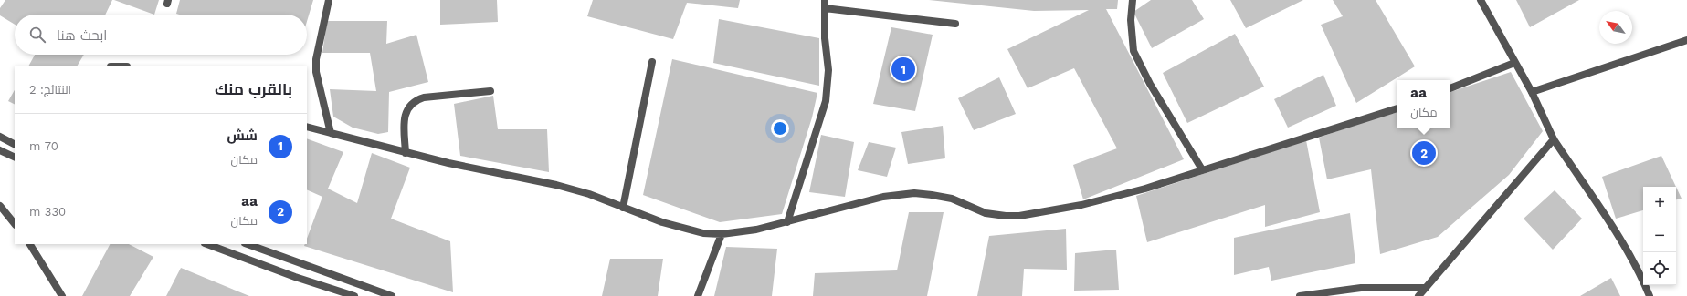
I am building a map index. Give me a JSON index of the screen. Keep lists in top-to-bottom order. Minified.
{"north":"top left","page":{"search":"ابحث هنا","pins":["1","2"],"heading":["بالقرب منك","النتائج: 2"],"popup":["aa","مكان"],"list":[{"mark":"1","name":"شش","note":"مكان","value":"70 m"},{"mark":"2","name":"aa","note":"مكان","value":"330 m"}],"map_buttons":["+","−"]}}
